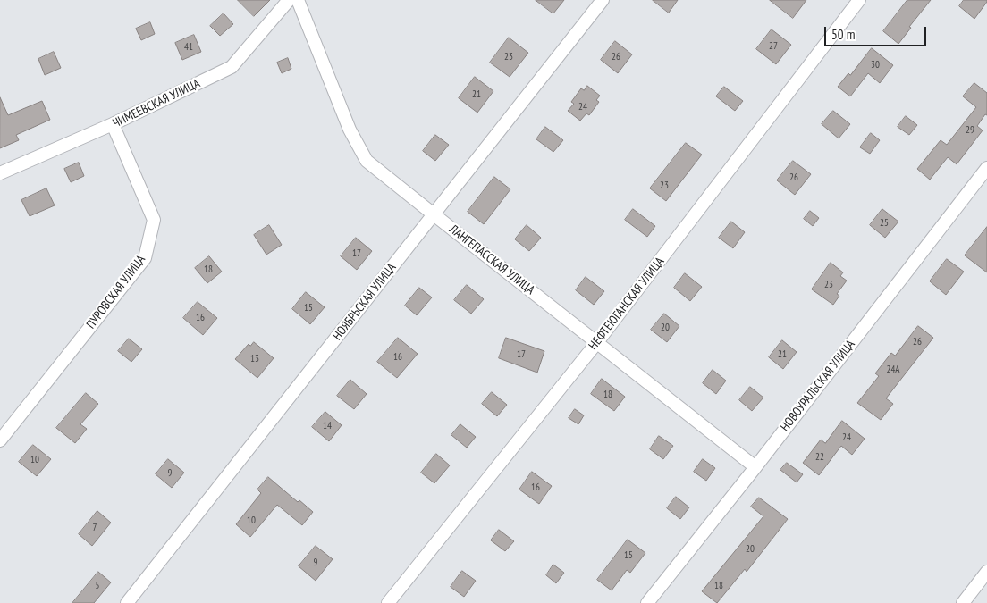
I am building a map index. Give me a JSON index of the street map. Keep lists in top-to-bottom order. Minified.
{"streets":{"street":["ЧИМЕЕВСКАЯ УЛИЦА","ЛАНГЕПАССКАЯ УЛИЦА","ПУРОВСКАЯ УЛИЦА","НОЯБРЬСКАЯ УЛИЦА","НЕФТЕЮГАНСКАЯ УЛИЦА","НОВОУРАЛЬСКАЯ УЛИЦА"]},"crossings":[["ЧИМЕЕВСКАЯ УЛИЦА","ПУРОВСКАЯ УЛИЦА"],["ЛАНГЕПАССКАЯ УЛИЦА","НОЯБРЬСКАЯ УЛИЦА"],["ЛАНГЕПАССКАЯ УЛИЦА","НЕФТЕЮГАНСКАЯ УЛИЦА"],["ЛАНГЕПАССКАЯ УЛИЦА","НОВОУРАЛЬСКАЯ УЛИЦА"]],"house_numbers":["27","41","23","26","30","21","24","29","26","23","25","17","18","23","15","16","20","26","17","21","16","13","24А","18","14","24","22","10","9","16","10","7","20","15","9","5","18"],"scale_bar":"50 m"}
